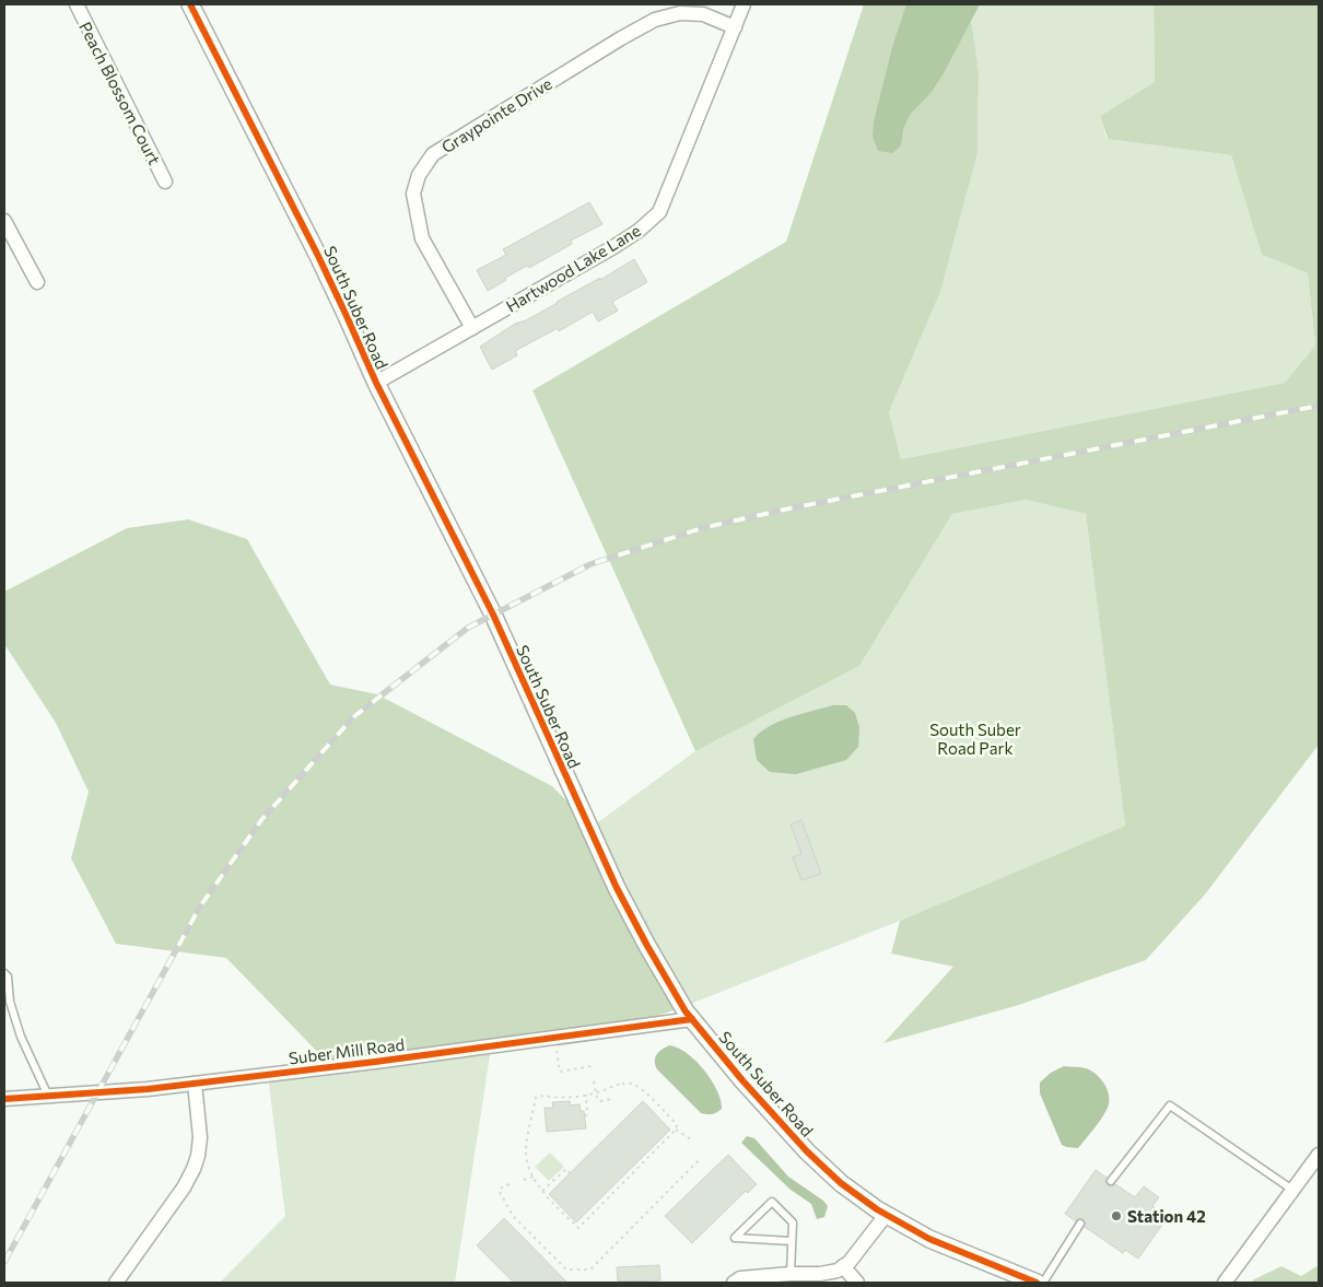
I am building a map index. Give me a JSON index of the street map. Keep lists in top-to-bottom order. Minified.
{"streets":{"street":["Peach Blossom Court","Graypointe Drive","Hartwood Lake Lane","South Suber Road","Suber Mill Road"]},"crossings":[["Graypointe Drive","Hartwood Lake Lane"],["Hartwood Lake Lane","South Suber Road"],["South Suber Road","Suber Mill Road"]],"parks":["South Suber Road Park"],"places":["Station 42"]}
